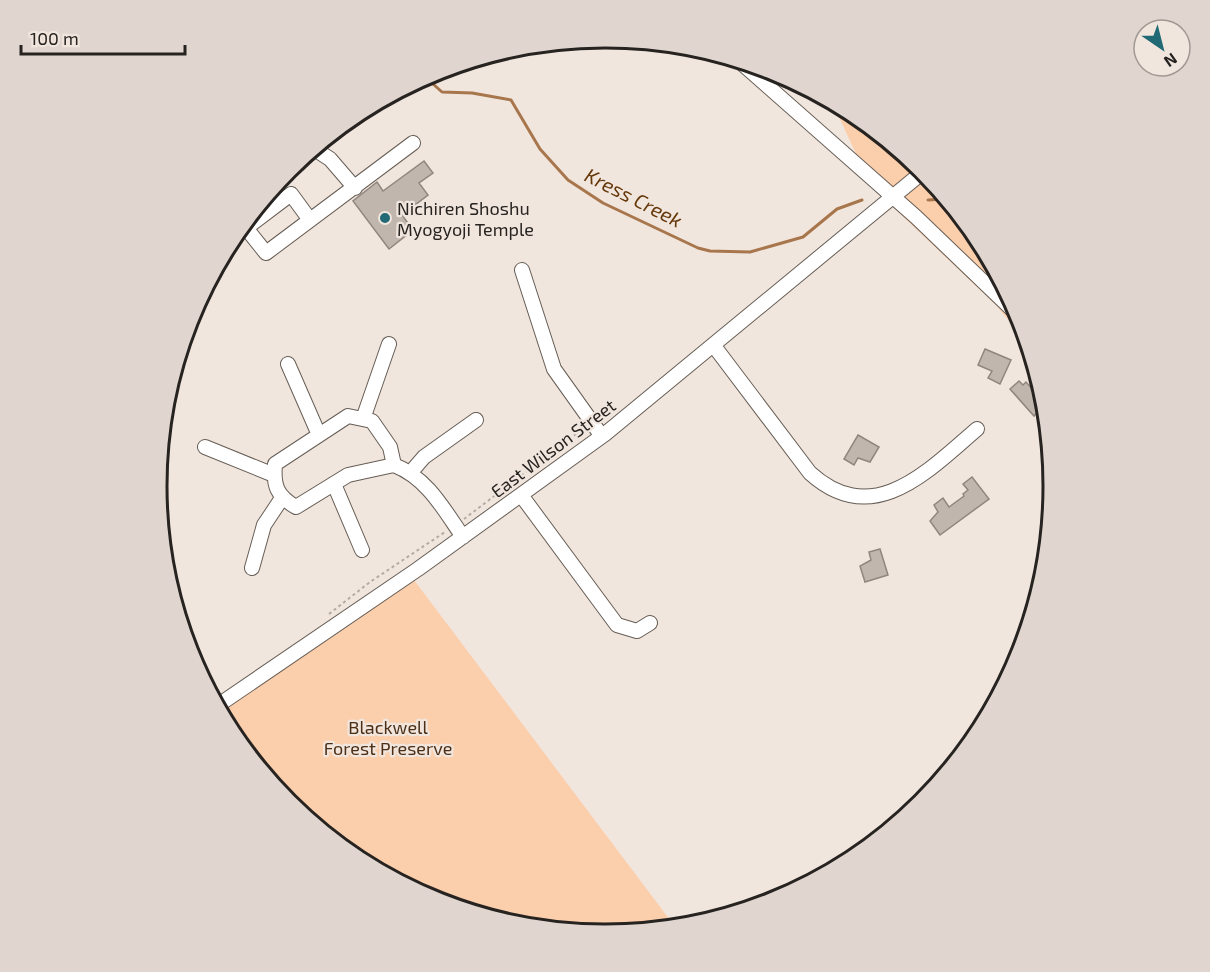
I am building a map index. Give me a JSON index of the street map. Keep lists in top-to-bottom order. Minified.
{"streets":{"street":["East Wilson Street"]},"water":["Kress Creek"],"parks":["Blackwell Forest Preserve"],"places":["Nichiren Shoshu Myogyoji Temple"],"scale_bar":"100 m","north":"bottom right"}
